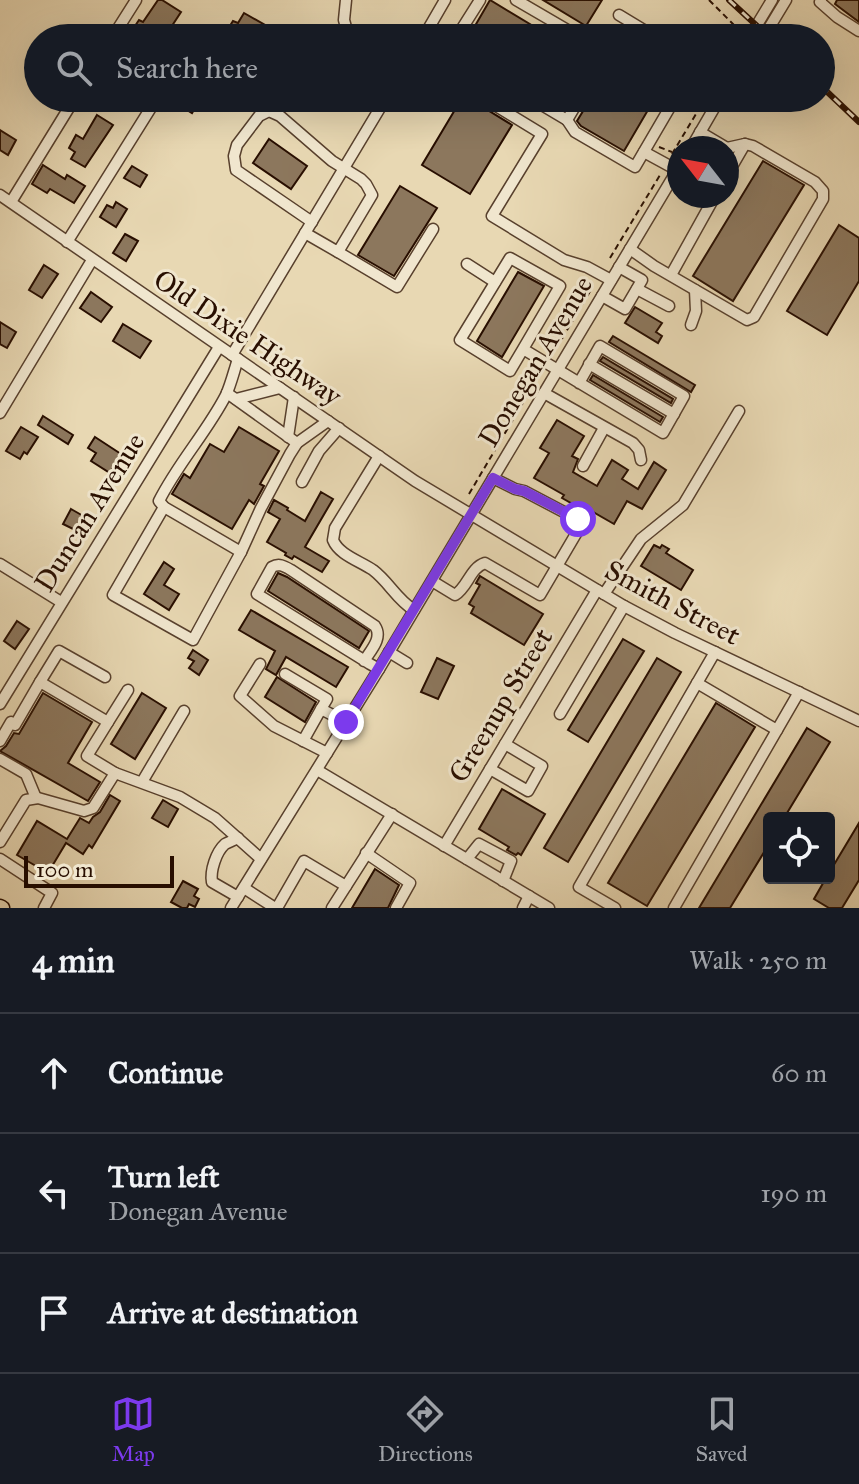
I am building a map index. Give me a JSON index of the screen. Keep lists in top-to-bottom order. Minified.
{"streets":{"street":["Old Dixie Highway","Donegan Avenue","Duncan Avenue","Smith Street","Greenup Street"]},"crossings":[["Old Dixie Highway","Donegan Avenue"],["Old Dixie Highway","Duncan Avenue"],["Old Dixie Highway","Smith Street"],["Donegan Avenue","Smith Street"],["Smith Street","Greenup Street"]],"scale_bar":"100 m","north":"top left","page":{"search":"Search here","scale":"100 m","heading":["4 min","Walk · 250 m"],"list":[["Continue","60 m"],["Turn left","Donegan Avenue","190 m"],"Arrive at destination"],"nav":["Map","Directions","Saved"]}}
